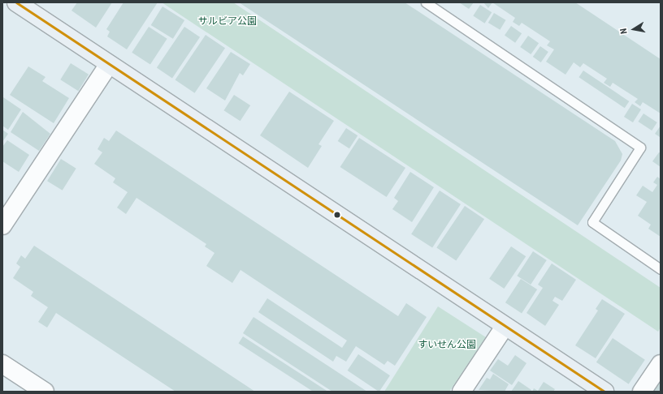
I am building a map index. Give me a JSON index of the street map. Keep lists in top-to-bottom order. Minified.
{"parks":["サルビア公園","すいせん公園"],"north":"left"}
